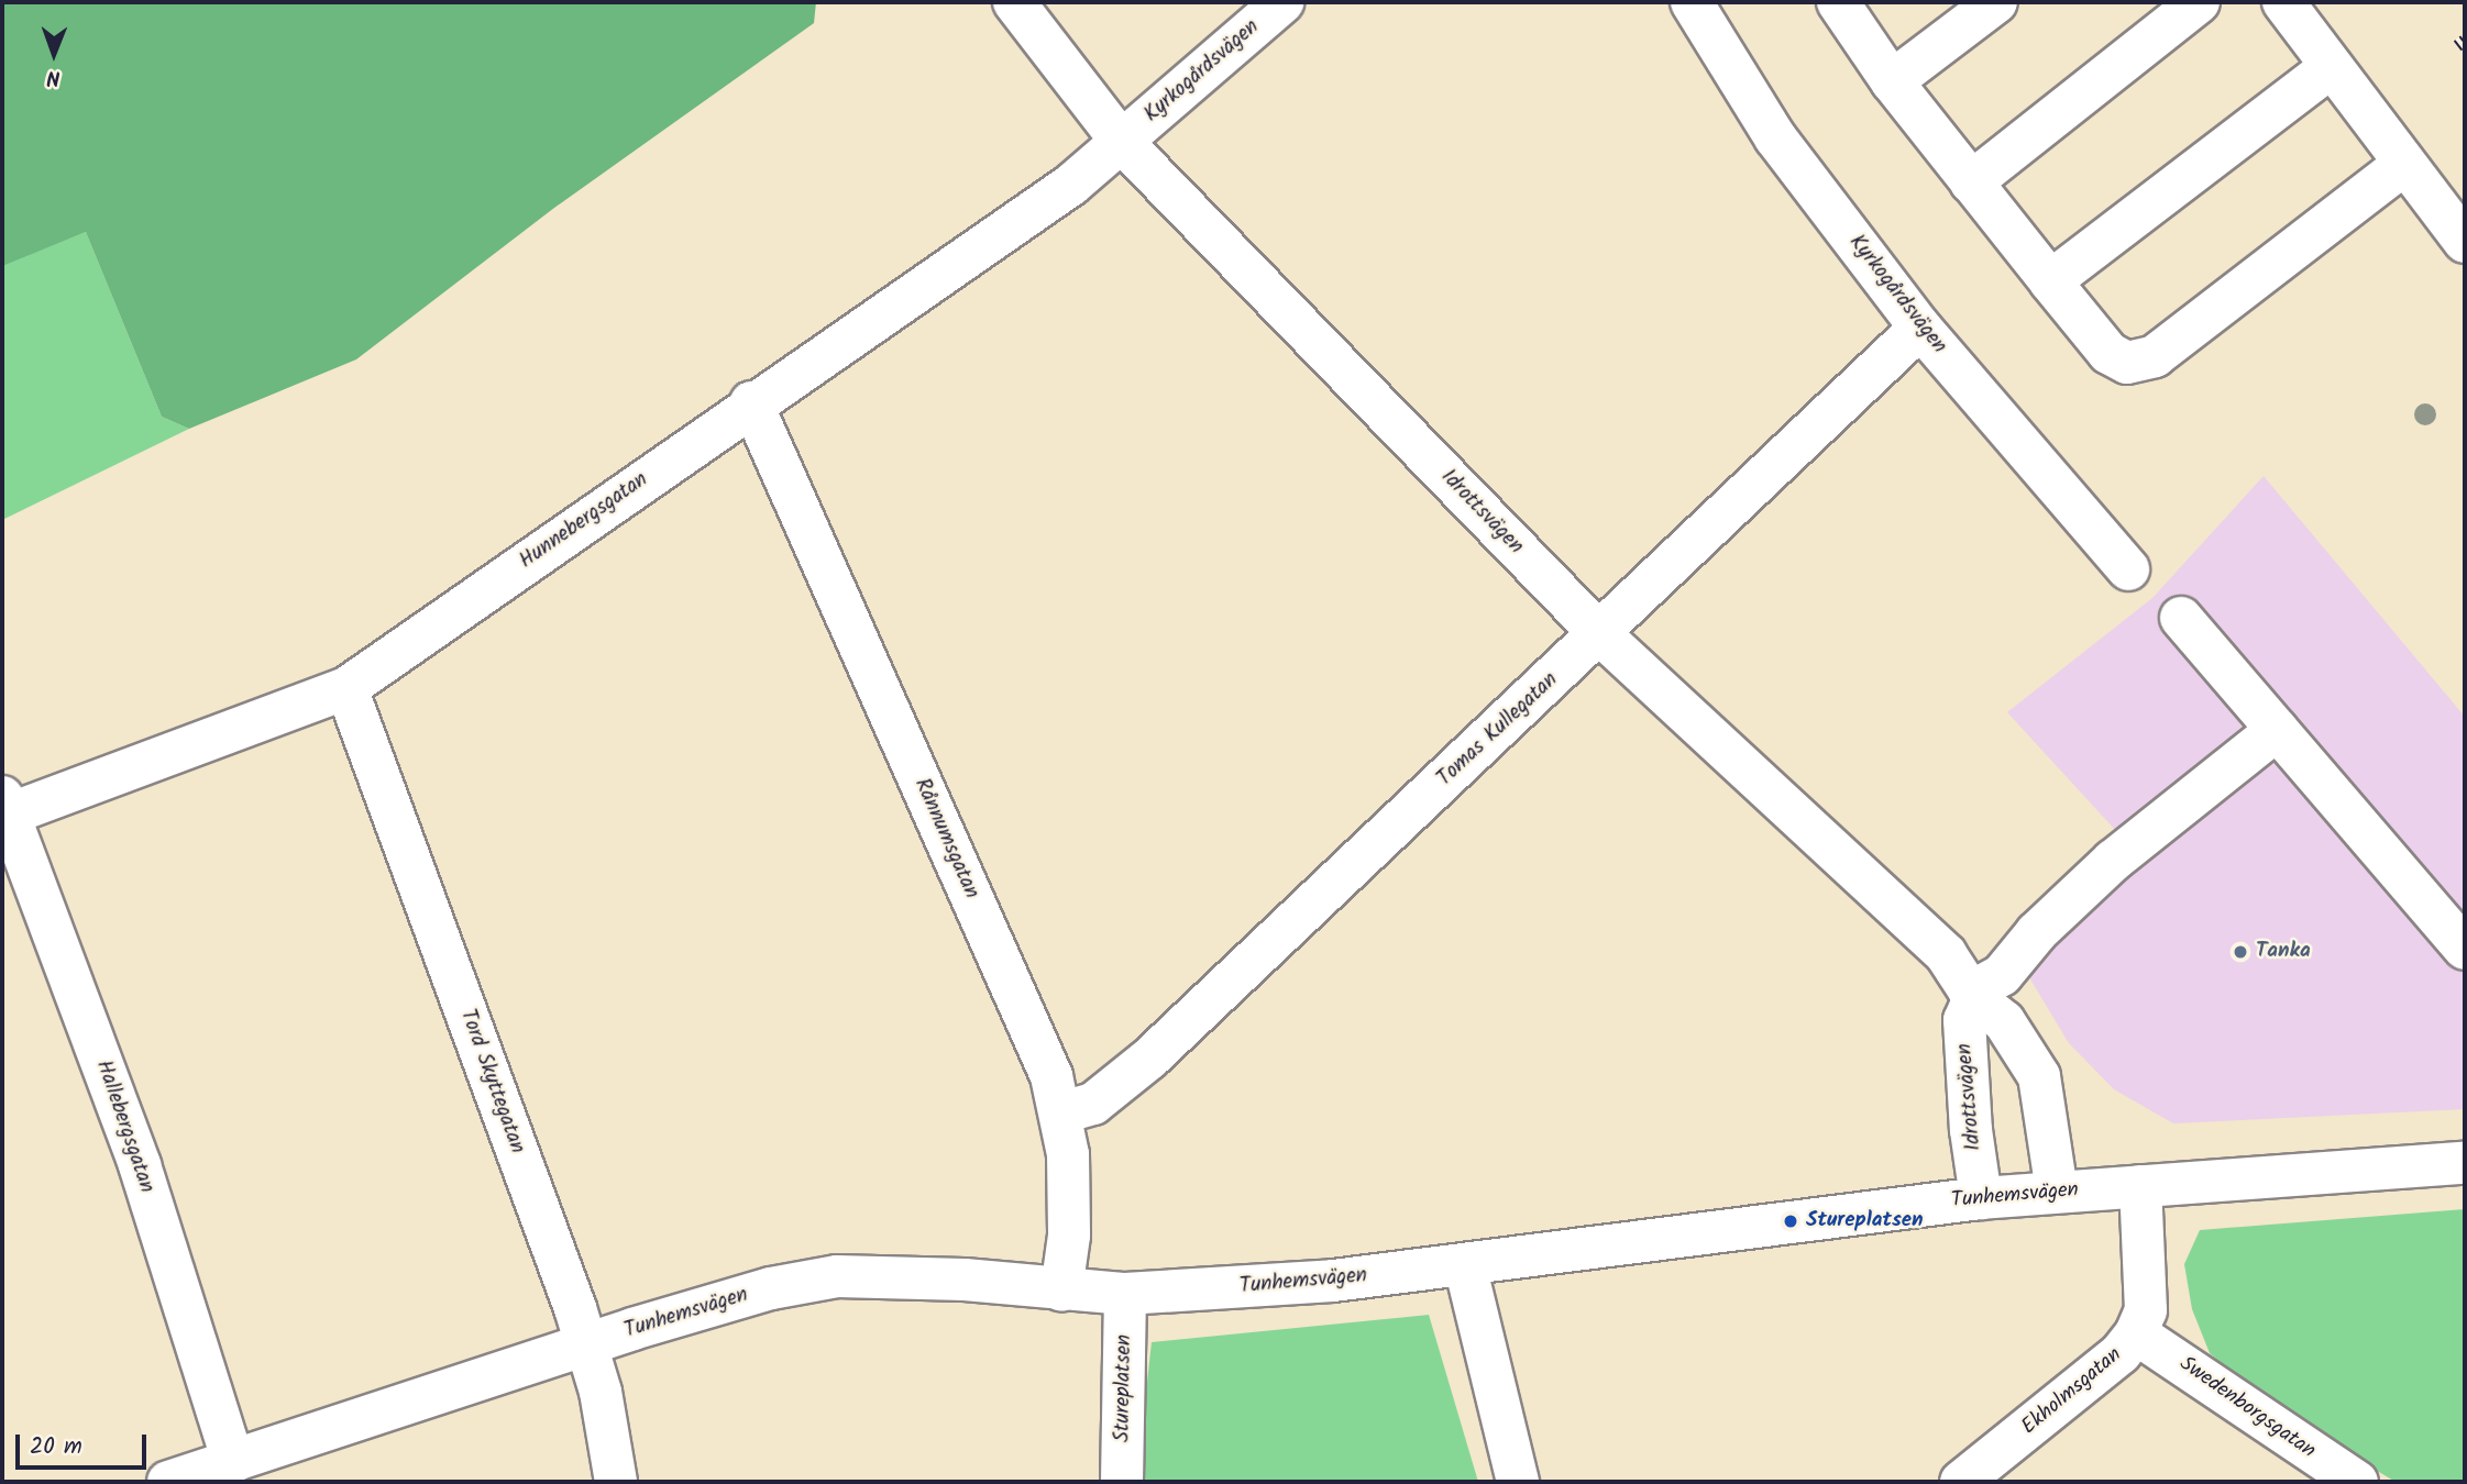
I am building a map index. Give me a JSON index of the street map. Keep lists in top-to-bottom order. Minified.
{"streets":{"street":["Kyrkogårdsvägen","Idrottsvägen","Hunnebergsgatan","Tomas Kullegatan","Rånnumsgatan","Tord Skyttegatan","Hallebergsgatan","Tunhemsvägen","Stureplatsen","Ekholmsgatan","Swedenborgsgatan"]},"crossings":[["Kyrkogårdsvägen","Idrottsvägen"],["Kyrkogårdsvägen","Hunnebergsgatan"],["Kyrkogårdsvägen","Tomas Kullegatan"],["Idrottsvägen","Hunnebergsgatan"],["Idrottsvägen","Tomas Kullegatan"],["Idrottsvägen","Tunhemsvägen"],["Hunnebergsgatan","Rånnumsgatan"],["Hunnebergsgatan","Tord Skyttegatan"],["Hunnebergsgatan","Hallebergsgatan"],["Tomas Kullegatan","Rånnumsgatan"],["Rånnumsgatan","Tunhemsvägen"],["Tord Skyttegatan","Tunhemsvägen"],["Hallebergsgatan","Tunhemsvägen"],["Tunhemsvägen","Stureplatsen"],["Tunhemsvägen","Ekholmsgatan"],["Ekholmsgatan","Swedenborgsgatan"]],"places":["Tanka","Stureplatsen"],"scale_bar":"20 m","north":"bottom"}
